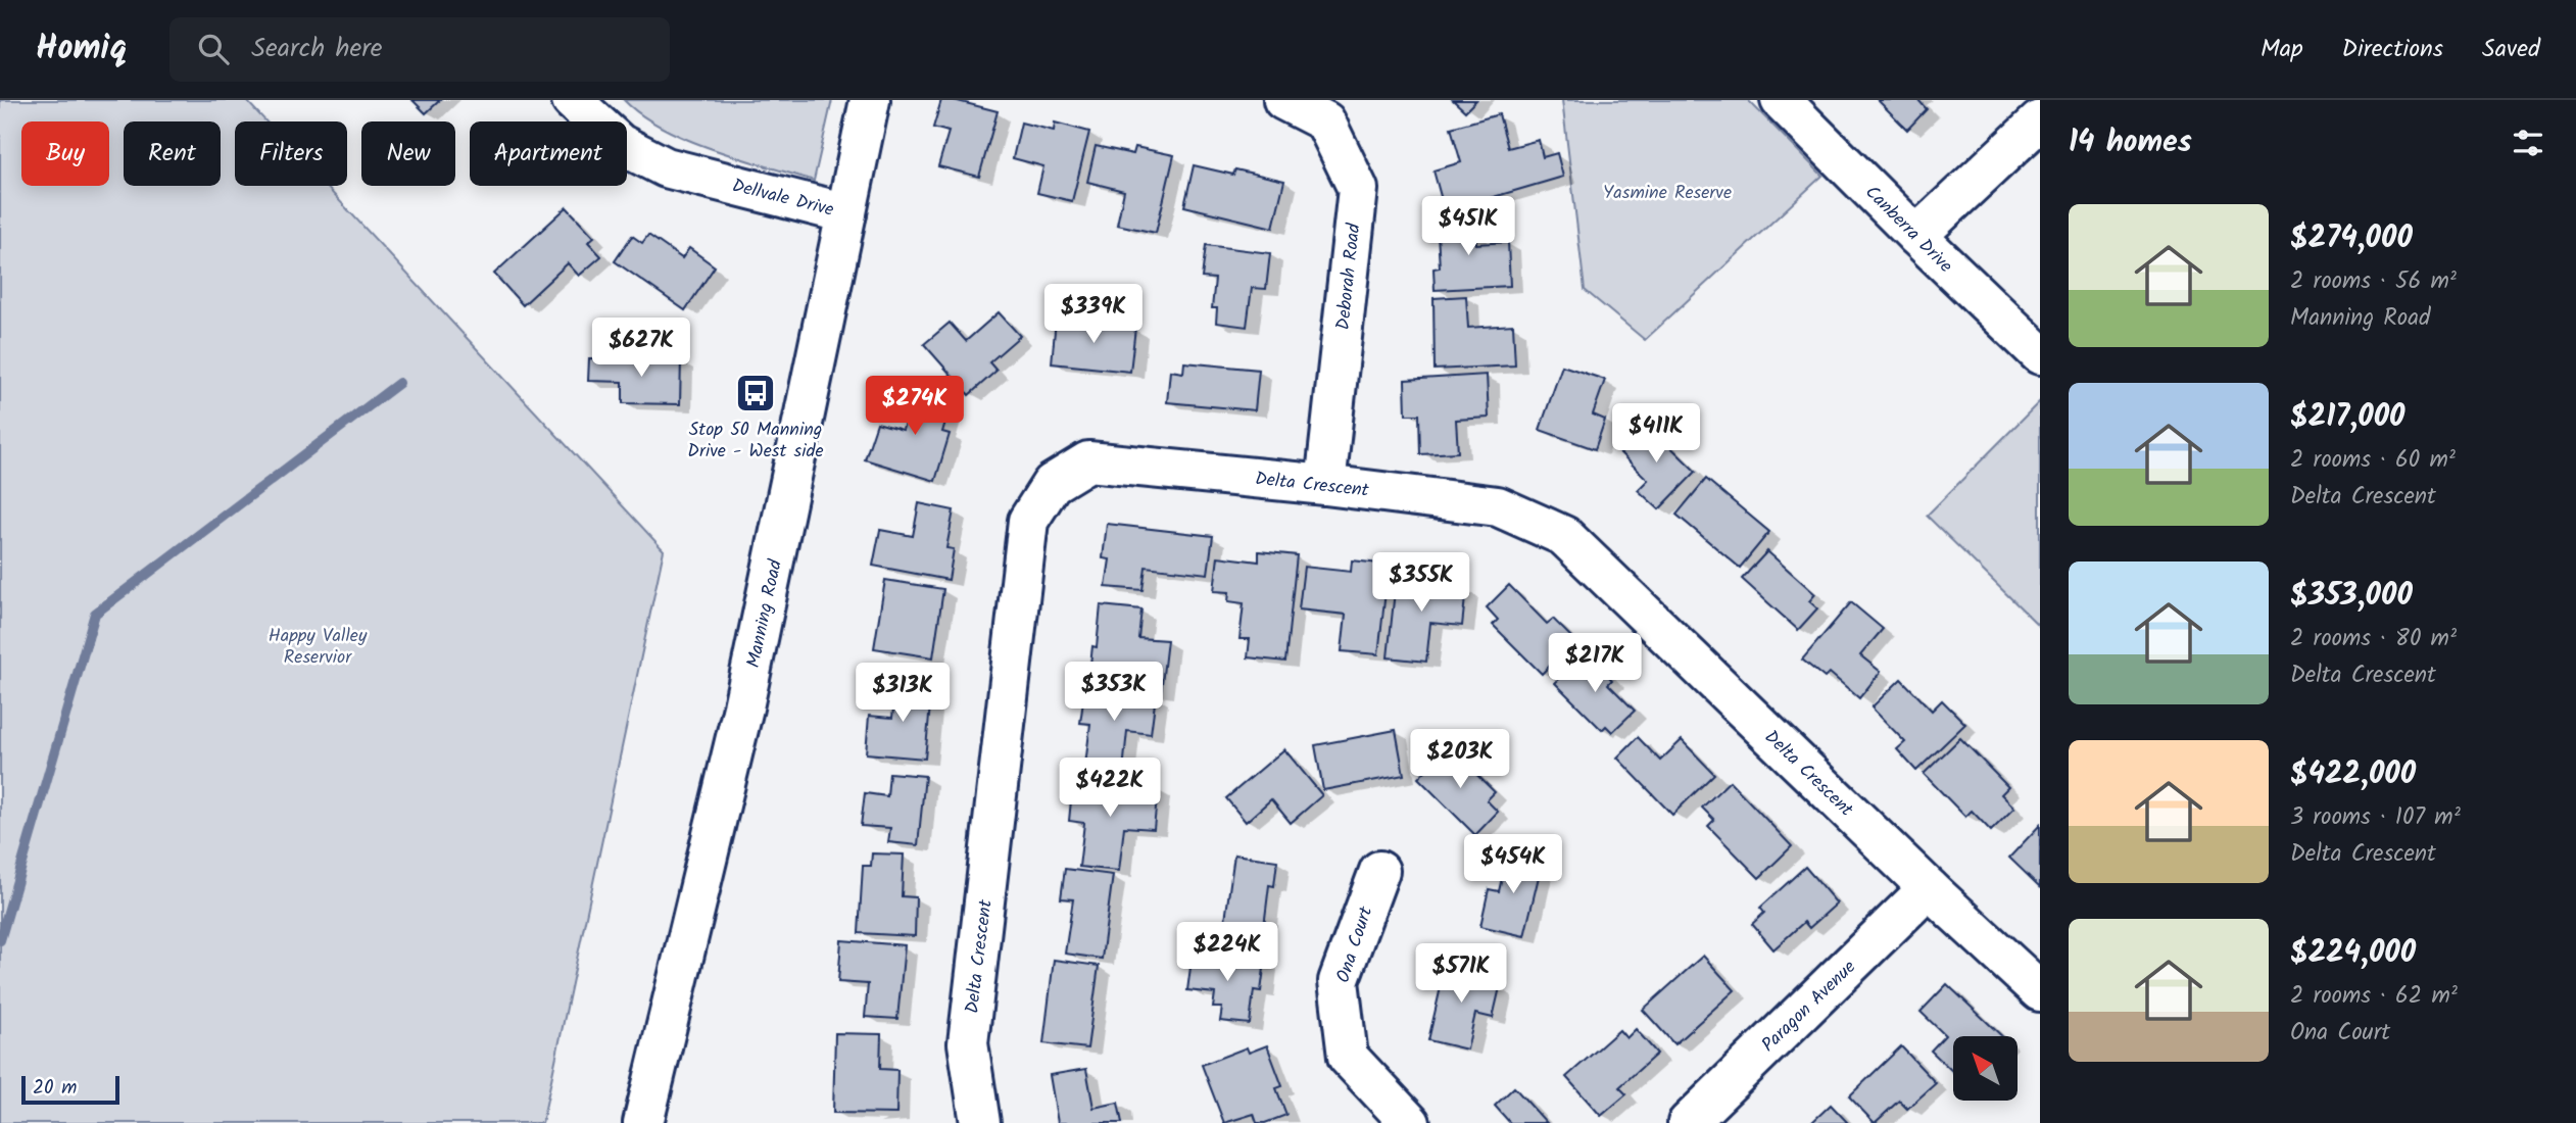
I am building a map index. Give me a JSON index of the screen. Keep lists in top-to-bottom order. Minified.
{"streets":{"street":["Dellvale Drive","Canberra Drive","Deborah Road","Delta Crescent","Manning Road","Ona Court","Paragon Avenue"]},"crossings":[["Dellvale Drive","Manning Road"],["Deborah Road","Delta Crescent"],["Delta Crescent","Paragon Avenue"]],"parks":["Yasmine Reserve","Happy Valley Reservior"],"places":{"bus stop":["Stop 50 Manning Drive - West side"]},"scale_bar":"20 m","north":"top left","page":{"header":"Homiq","search":"Search here","nav":["Map","Directions","Saved"],"heading":"14 homes","chip":["Buy","Rent","Filters","New","Apartment"],"list":[{"name":"$274,000","note":"2 rooms · 56 m² · Manning Road"},{"name":"$217,000","note":"2 rooms · 60 m² · Delta Crescent"},{"name":"$353,000","note":"2 rooms · 80 m² · Delta Crescent"},{"name":"$422,000","note":"3 rooms · 107 m² · Delta Crescent"},{"name":"$224,000","note":"2 rooms · 62 m² · Ona Court"}],"price":["$451K","$339K","$627K","$274K","$411K","$355K","$217K","$353K","$313K","$203K","$422K","$454K","$224K","$571K"],"scale":"20 m"}}
